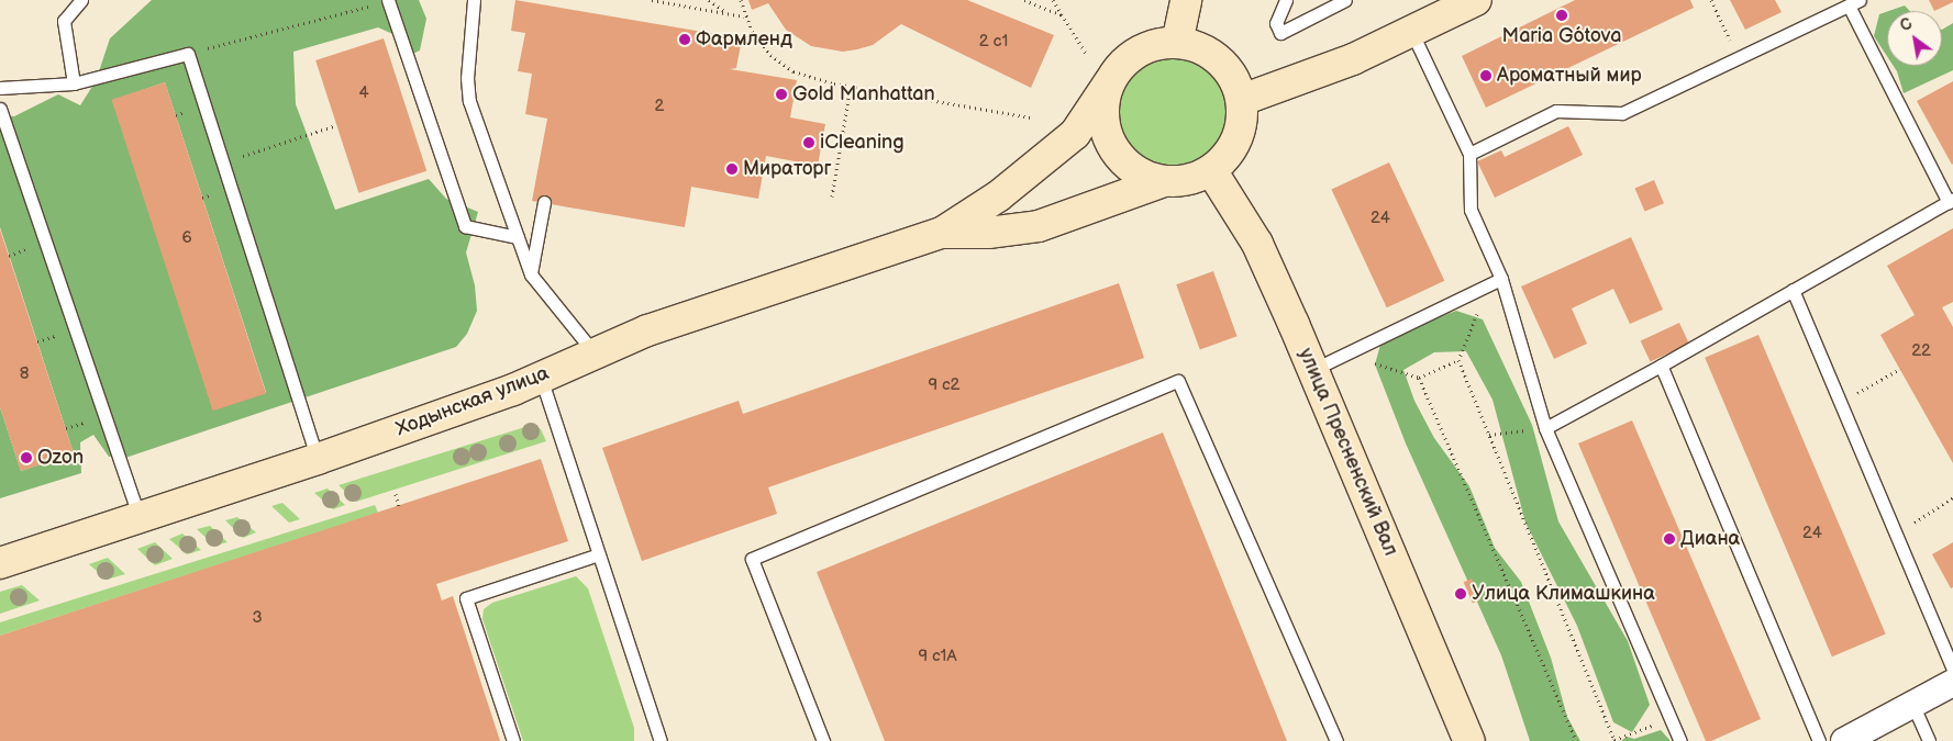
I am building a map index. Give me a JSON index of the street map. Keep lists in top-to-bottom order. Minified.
{"streets":{"street":["Ходынская улица","улица Пресненский Вал"]},"crossings":[["Ходынская улица","улица Пресненский Вал"]],"places":["Maria Gótova","Фармленд","Ароматный мир","Gold Manhattan","iCleaning","Мираторг","Ozon","Диана","Улица Климашкина"],"house_numbers":["2 c1","4","2","24","6","22","8","9 с2","24","3","9 с1А"],"north":"top left"}
